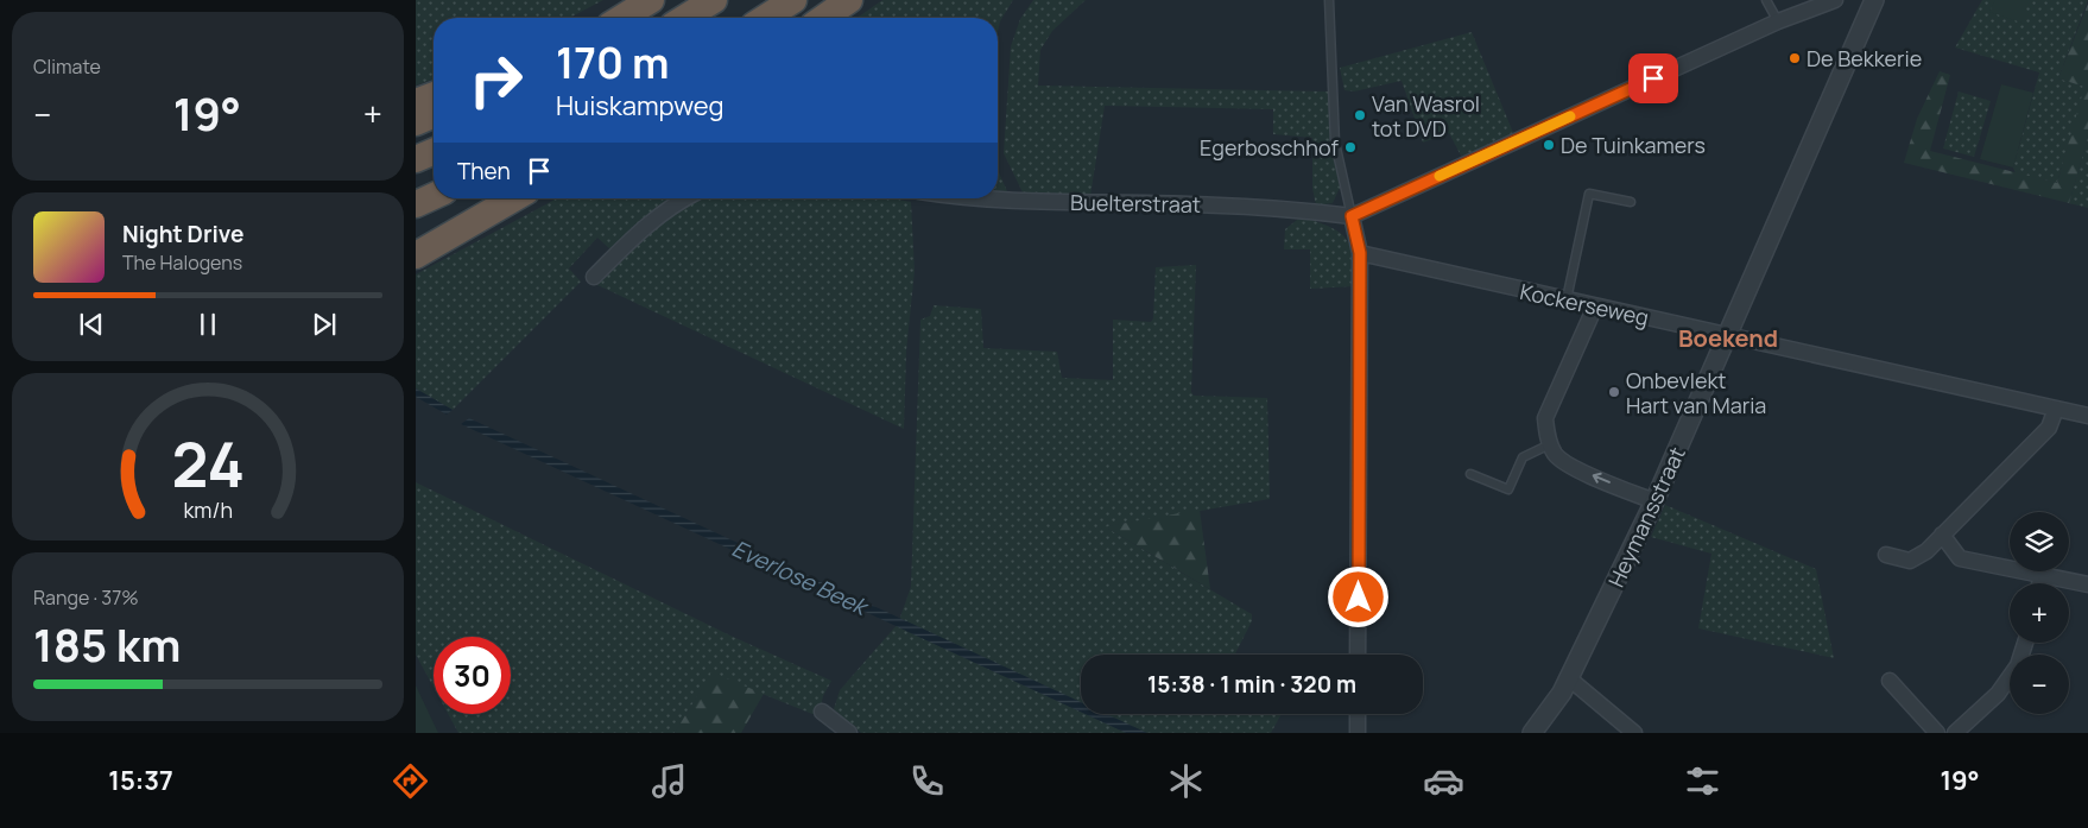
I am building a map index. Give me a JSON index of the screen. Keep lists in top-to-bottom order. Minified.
{"streets":{"street":["Buelterstraat","Kockerseweg","Heymansstraat"]},"crossings":[["Kockerseweg","Heymansstraat"]],"districts":["Boekend"],"water":["Everlose Beek"],"places":["De Bekkerie","Van Wasrol tot DVD","De Tuinkamers","Egerboschhof","Onbevlekt Hart van Maria"],"page":{"tile":["Climate",["Range · 37%","185 km"]],"turn":["170 m","Huiskampweg"],"heat":["−","19°","+"],"then":"Then","song":["Night Drive","The Halogens"],"map_buttons":["+","−"],"limit":"30","trip":"15:38 · 1 min · 320 m","tabs":["15:37","19°"],"gauge":["24","km/h"]}}
